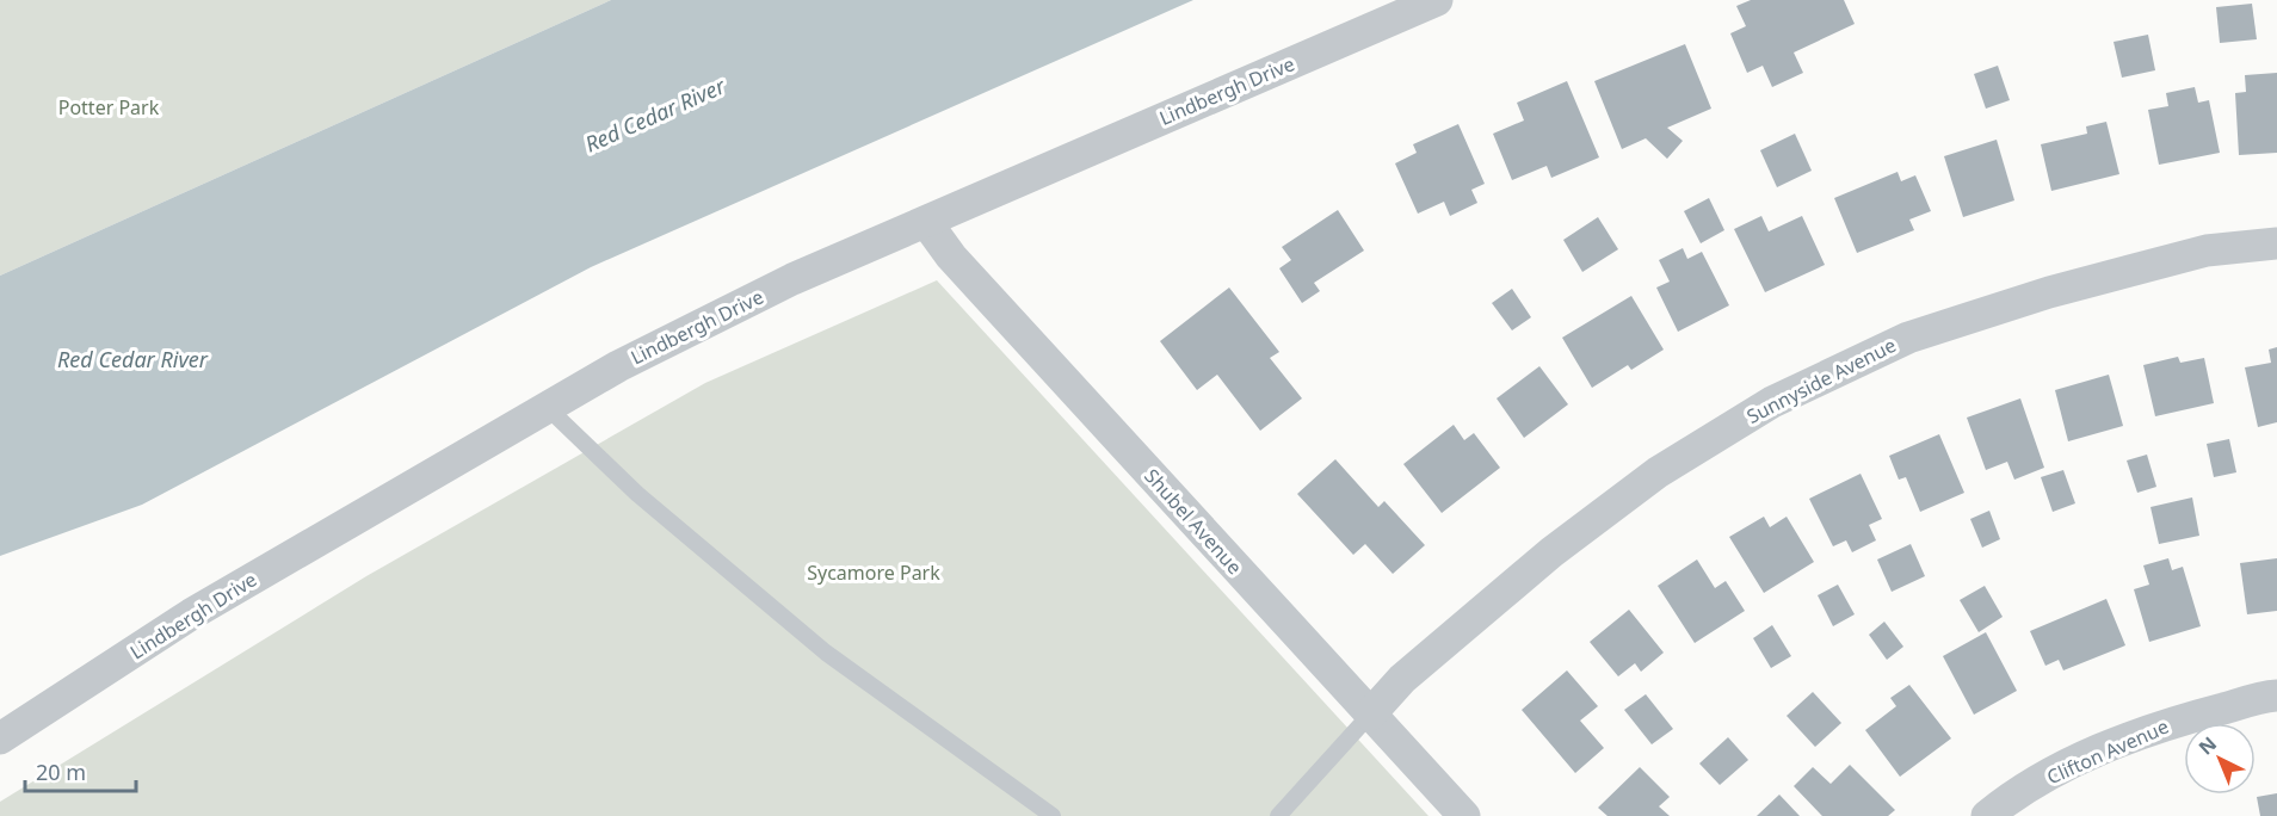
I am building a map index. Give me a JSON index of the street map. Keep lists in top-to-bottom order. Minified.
{"streets":{"street":["Lindbergh Drive","Sunnyside Avenue","Shubel Avenue","Clifton Avenue"]},"crossings":[["Lindbergh Drive","Shubel Avenue"],["Sunnyside Avenue","Shubel Avenue"]],"water":["Red Cedar River"],"parks":["Potter Park","Sycamore Park"],"scale_bar":"20 m","north":"top left"}
